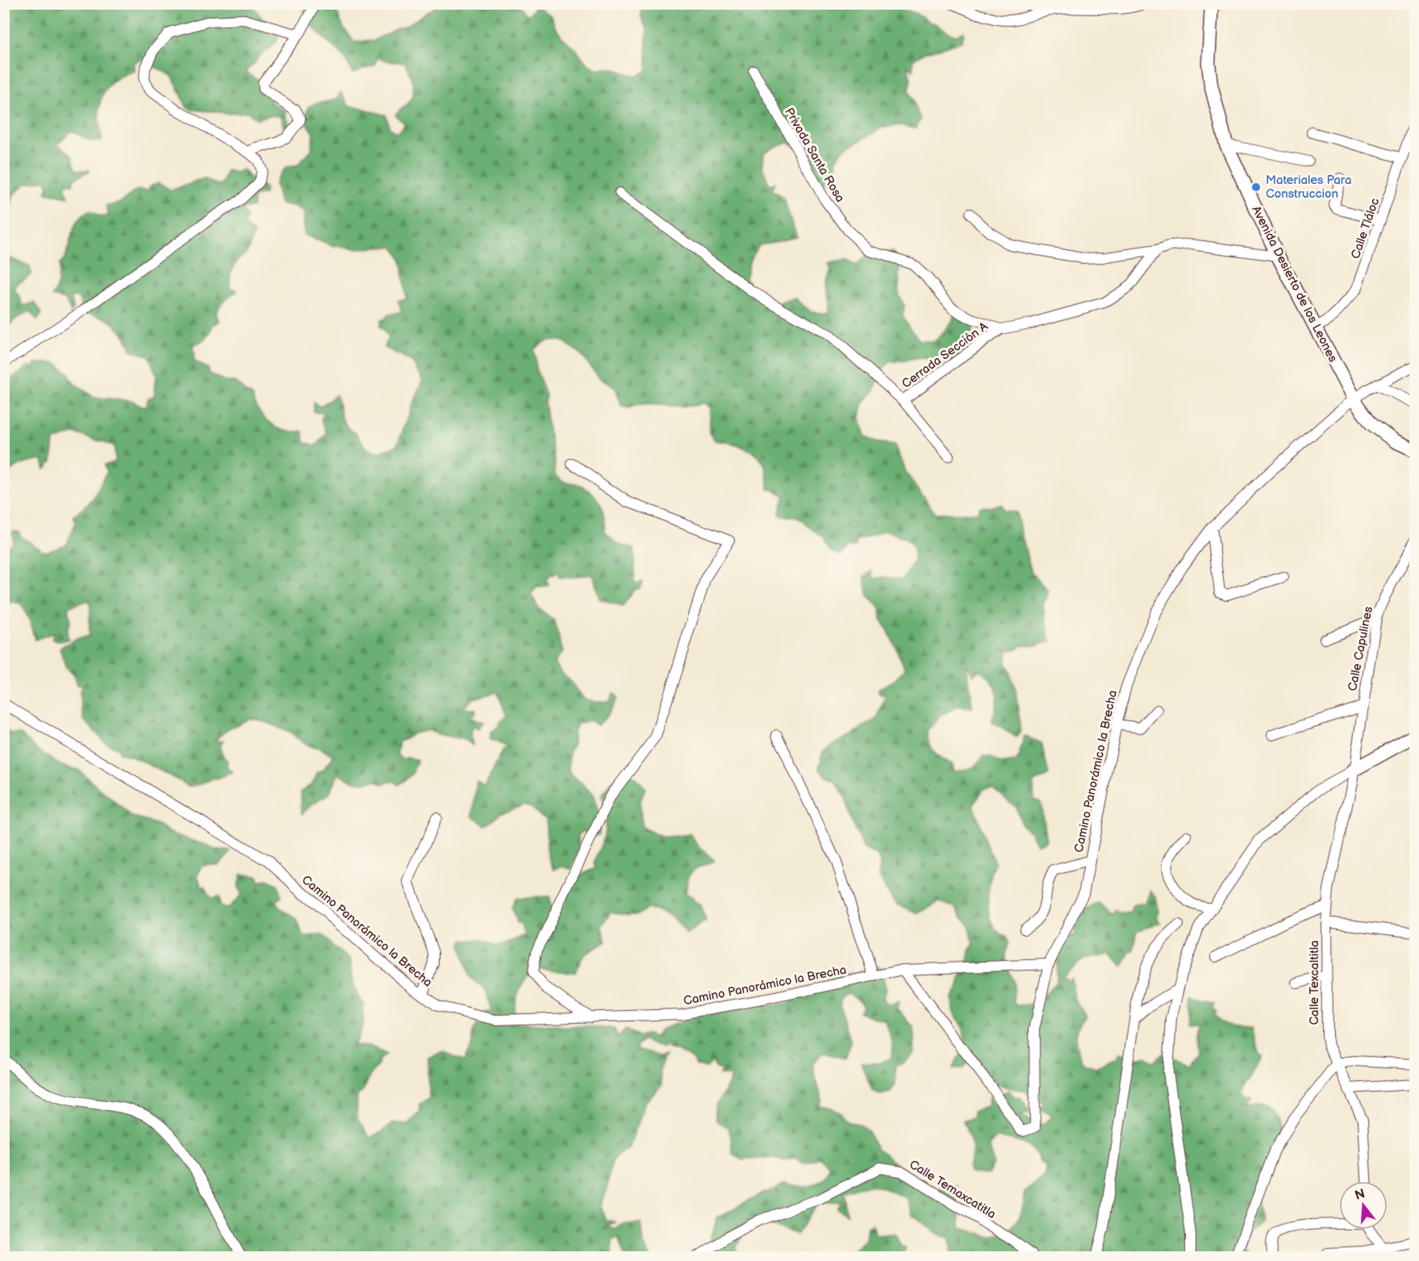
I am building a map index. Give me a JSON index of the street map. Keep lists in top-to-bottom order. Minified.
{"streets":{"street":["Privada Santa Rosa","Calle Tláloc","Avenida Desierto de los Leones","Cerrada Sección A","Calle Capulines","Camino Panorámico la Brecha","Calle Texcaltitla","Calle Temaxcatitla"]},"crossings":[["Privada Santa Rosa","Cerrada Sección A"],["Calle Tláloc","Avenida Desierto de los Leones"],["Avenida Desierto de los Leones","Camino Panorámico la Brecha"],["Calle Capulines","Calle Texcaltitla"]],"places":["Materiales Para Construccion"],"north":"top"}
